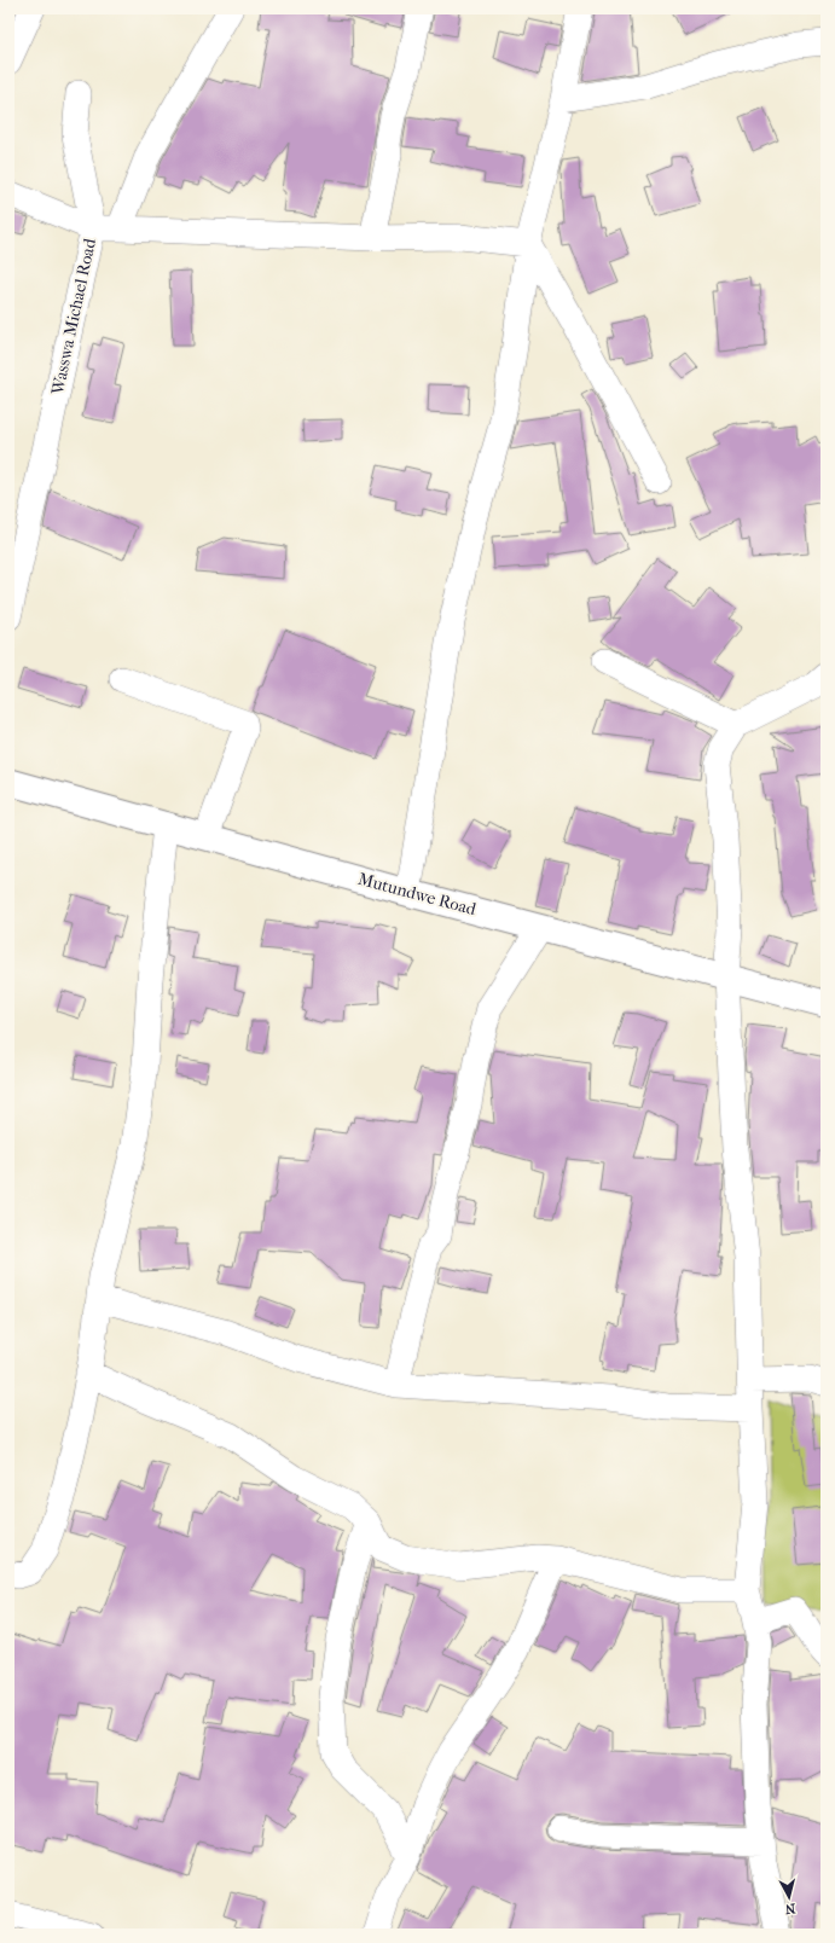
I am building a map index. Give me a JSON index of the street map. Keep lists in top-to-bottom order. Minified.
{"streets":{"main road":["Mutundwe Road"],"street":["Wasswa Michael Road"]},"north":"bottom"}
